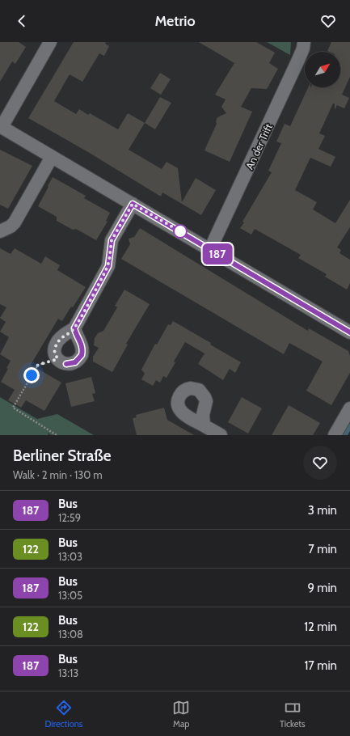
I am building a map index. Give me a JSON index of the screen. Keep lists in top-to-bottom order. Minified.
{"streets":{"street":["An der Trift"]},"lines":["bus line 187"],"north":"top right","page":{"header":"Metrio","on_map":"187","heading":["Berliner Straße","Walk · 2 min · 130 m"],"list":[{"mark":"187","name":"Bus","note":"12:59","value":"3 min"},{"mark":"122","name":"Bus","note":"13:03","value":"7 min"},{"mark":"187","name":"Bus","note":"13:05","value":"9 min"},{"mark":"122","name":"Bus","note":"13:08","value":"12 min"},{"mark":"187","name":"Bus","note":"13:13","value":"17 min"}],"tabs":["Directions","Map","Tickets"]}}
